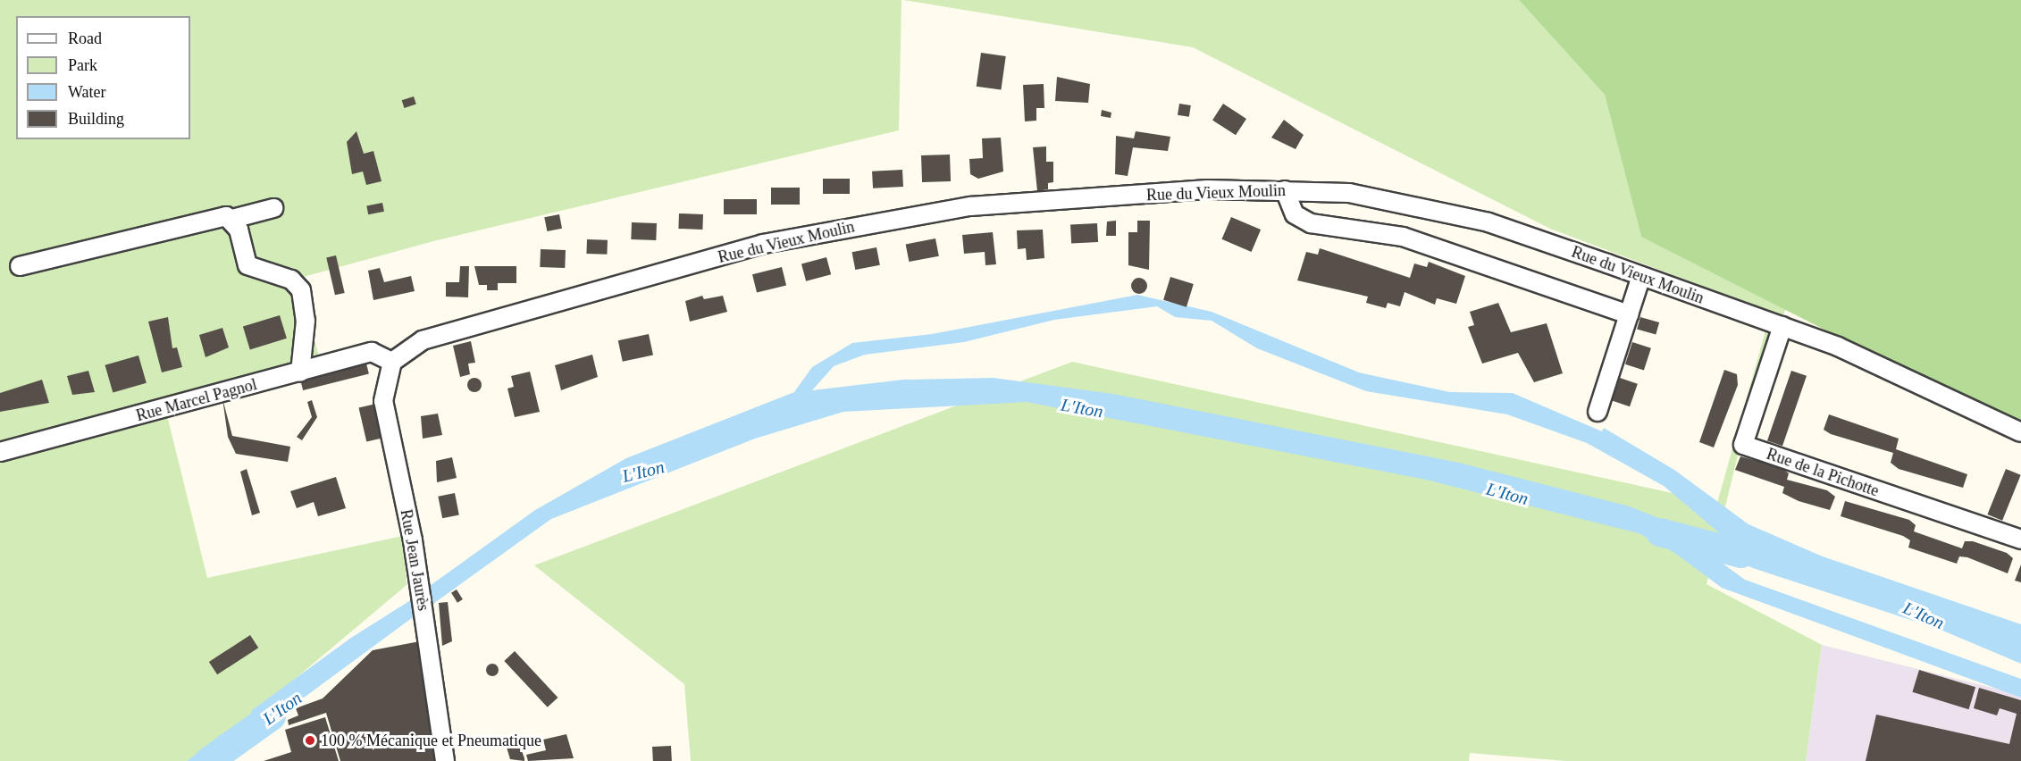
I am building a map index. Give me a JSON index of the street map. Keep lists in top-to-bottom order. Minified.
{"streets":{"street":["Rue du Vieux Moulin","Rue Marcel Pagnol","Rue de la Pichotte","Rue Jean Jaurès"]},"crossings":[["Rue du Vieux Moulin","Rue Marcel Pagnol"],["Rue du Vieux Moulin","Rue de la Pichotte"],["Rue du Vieux Moulin","Rue Jean Jaurès"],["Rue Marcel Pagnol","Rue Jean Jaurès"]],"water":["L'Iton"],"places":["100 % Mécanique et Pneumatique"],"legend":["Road","Park","Water","Building"]}
